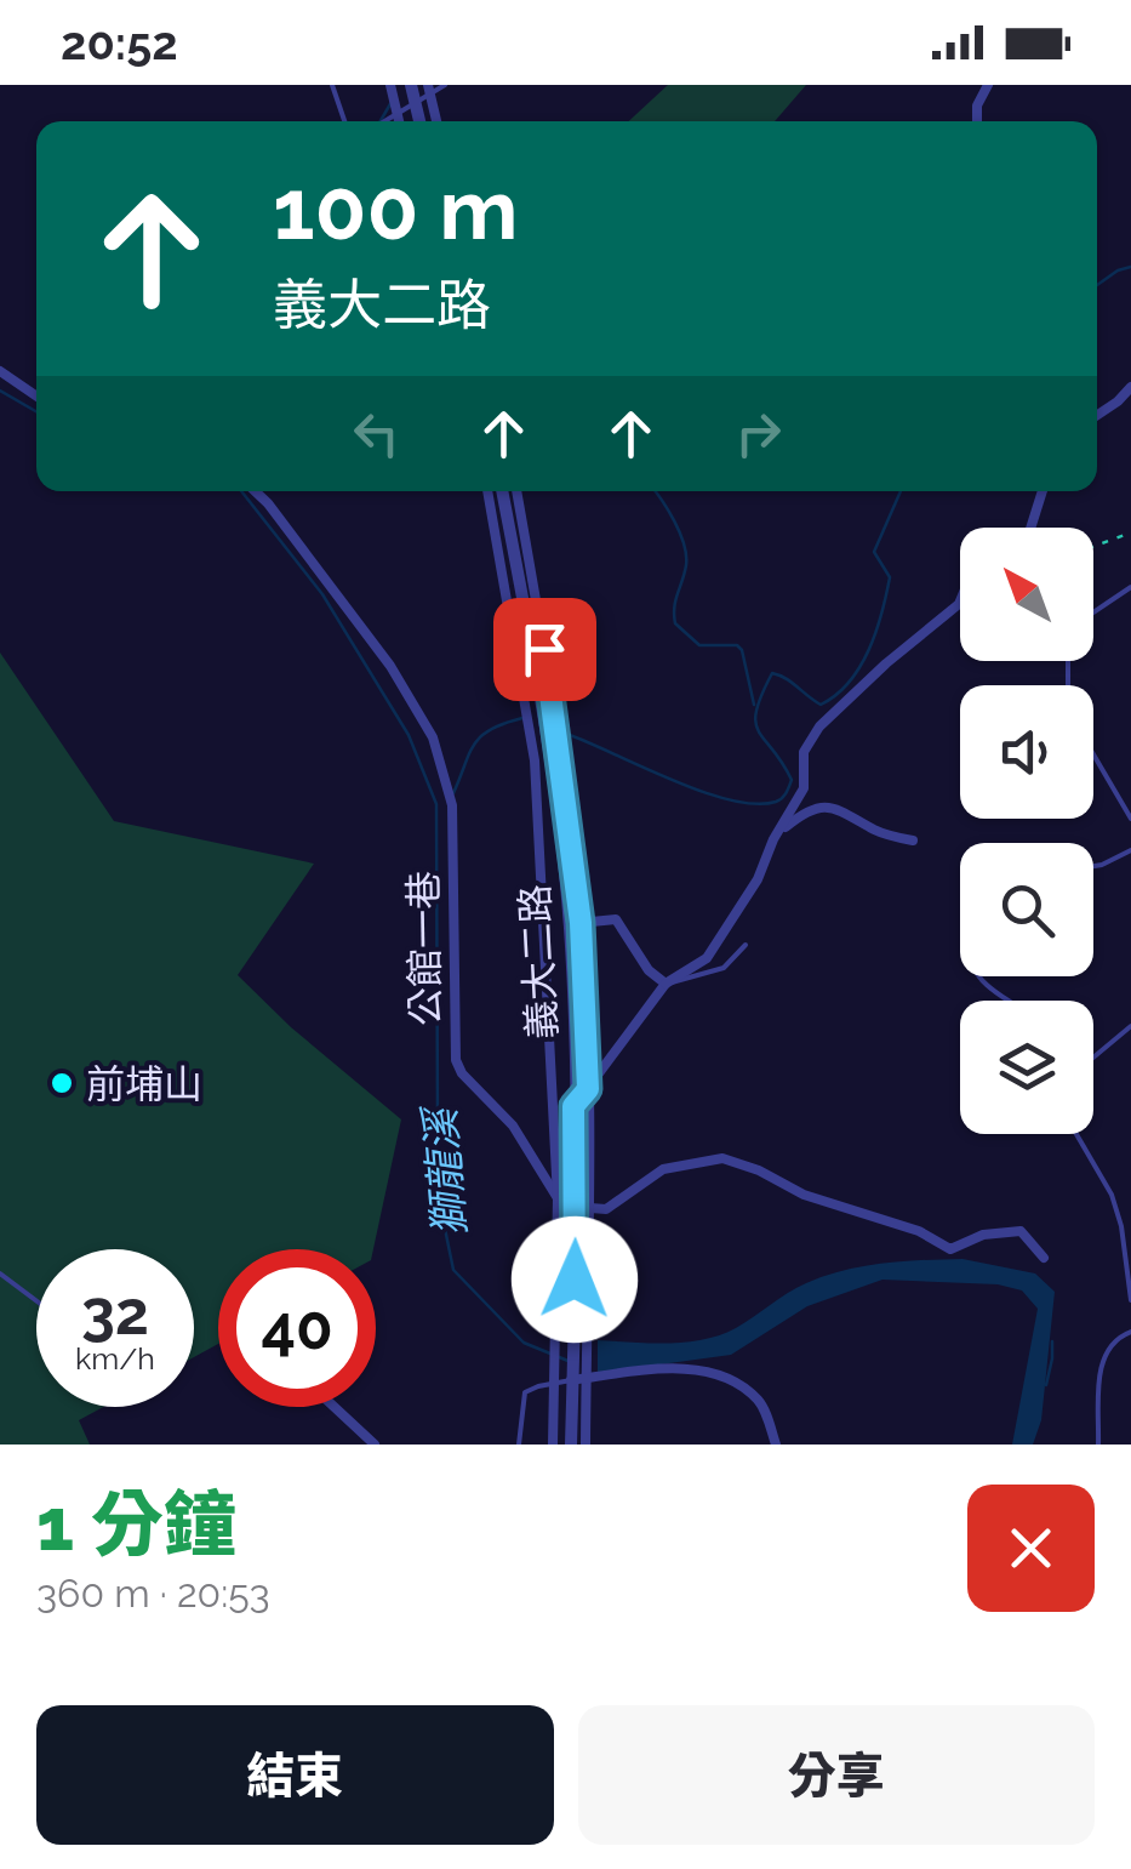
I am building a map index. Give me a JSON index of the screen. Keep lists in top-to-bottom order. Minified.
{"streets":{"street":["公館一巷","義大二路"]},"crossings":[["公館一巷","義大二路"]],"water":["獅龍溪"],"places":["前埔山"],"north":"top left","page":{"status":"20:52","turn":["100 m","義大二路"],"speed":"32 km/h","limit":"40","heading":["1 分鐘","360 m · 20:53"],"buttons":["結束","分享"]}}
